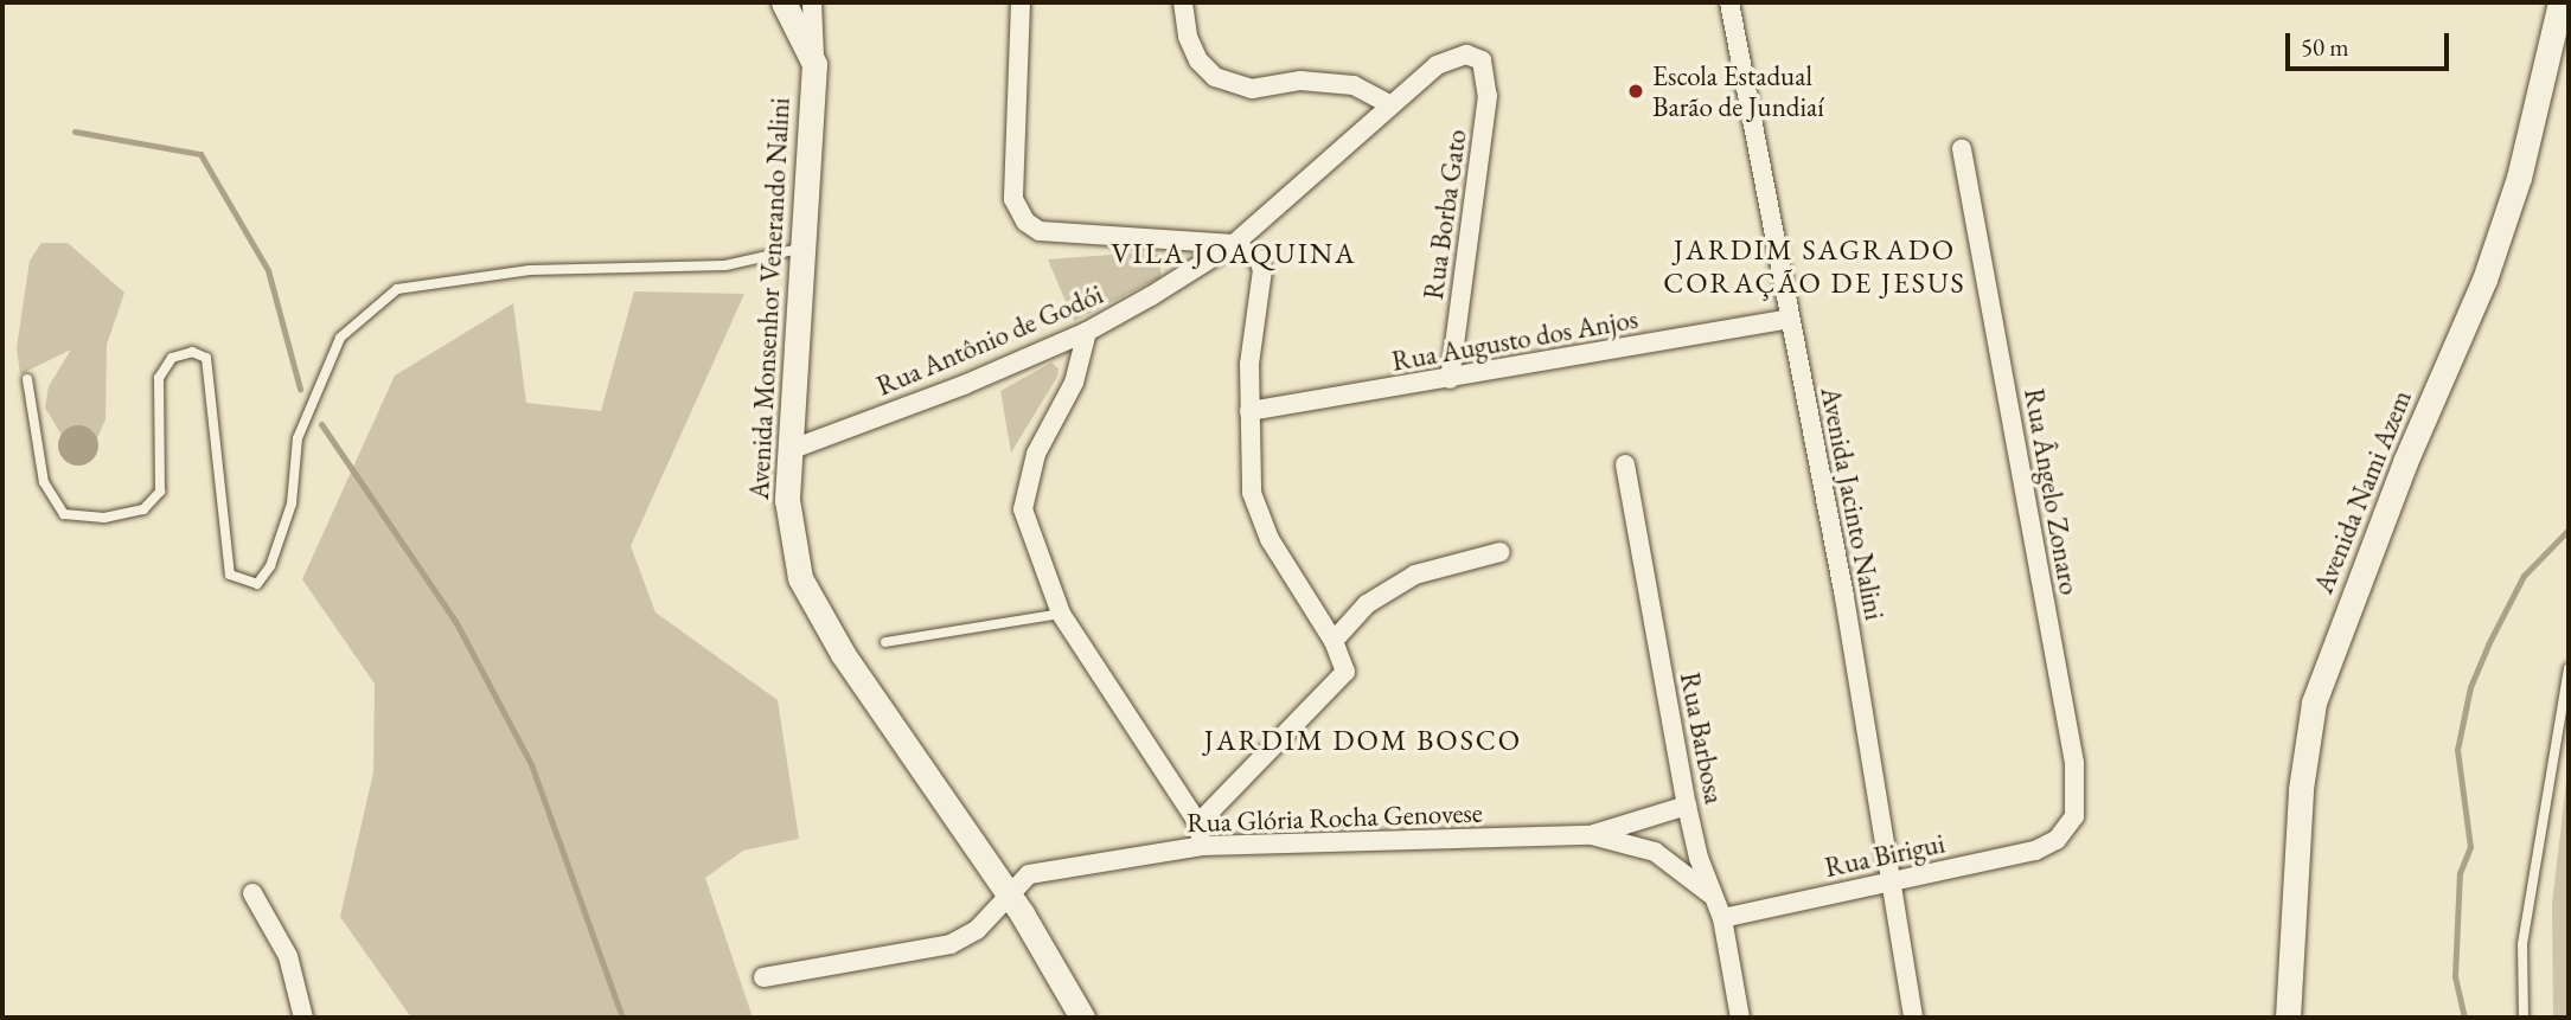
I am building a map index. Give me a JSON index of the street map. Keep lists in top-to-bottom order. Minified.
{"streets":{"street":["Rua Borba Gato","Avenida Monsenhor Venerando Nalini","Rua Antônio de Godói","Rua Augusto dos Anjos","Rua Ângelo Zonaro","Avenida Nami Azem","Avenida Jacinto Nalini","Rua Barbosa","Rua Glória Rocha Genovese","Rua Birigui"]},"crossings":[["Rua Borba Gato","Rua Antônio de Godói"],["Rua Borba Gato","Rua Augusto dos Anjos"],["Avenida Monsenhor Venerando Nalini","Rua Antônio de Godói"],["Avenida Monsenhor Venerando Nalini","Rua Glória Rocha Genovese"],["Rua Augusto dos Anjos","Avenida Jacinto Nalini"],["Rua Ângelo Zonaro","Rua Birigui"],["Avenida Jacinto Nalini","Rua Birigui"],["Rua Barbosa","Rua Glória Rocha Genovese"],["Rua Barbosa","Rua Birigui"]],"districts":["JARDIM SAGRADO CORAÇÃO DE JESUS","VILA JOAQUINA","JARDIM DOM BOSCO"],"places":["Escola Estadual Barão de Jundiaí"],"scale_bar":"50 m"}
